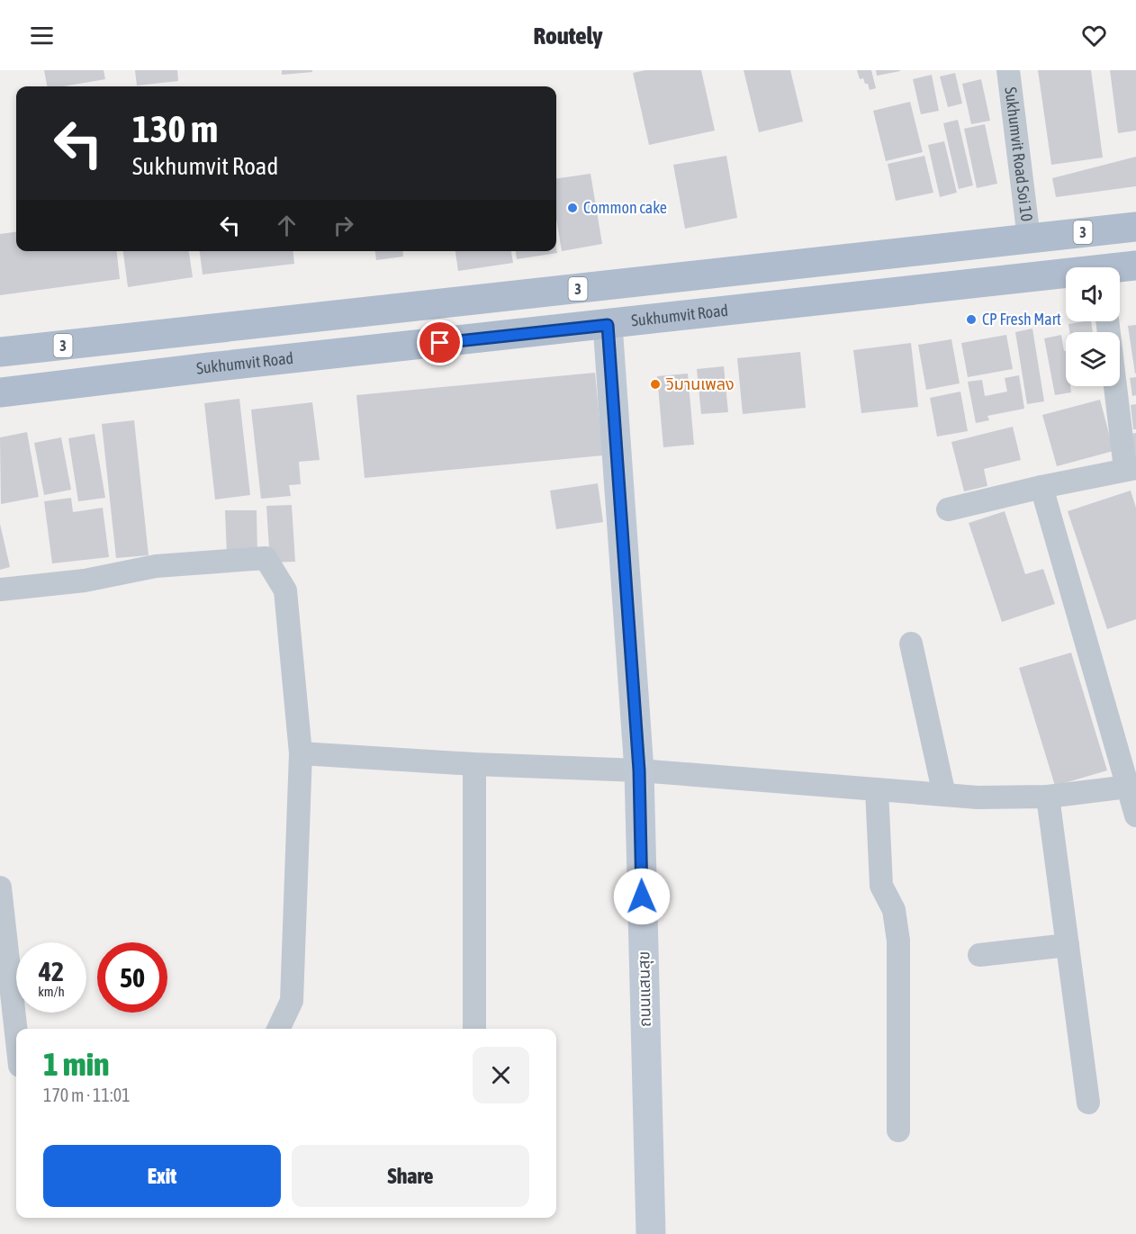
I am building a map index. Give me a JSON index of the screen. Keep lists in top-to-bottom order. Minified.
{"streets":{"main road":["3","Sukhumvit Road","ถนนแสนสุข"],"street":["Sukhumvit Road Soi 10"]},"crossings":[["Sukhumvit Road Soi 10","3"],["Sukhumvit Road","ถนนแสนสุข"]],"places":["Common cake","CP Fresh Mart","วิมานเพลง"],"page":{"header":"Routely","turn":["130 m","Sukhumvit Road"],"speed":"42 km/h","limit":"50","heading":["1 min","170 m · 11:01"],"buttons":["Exit","Share"]}}
